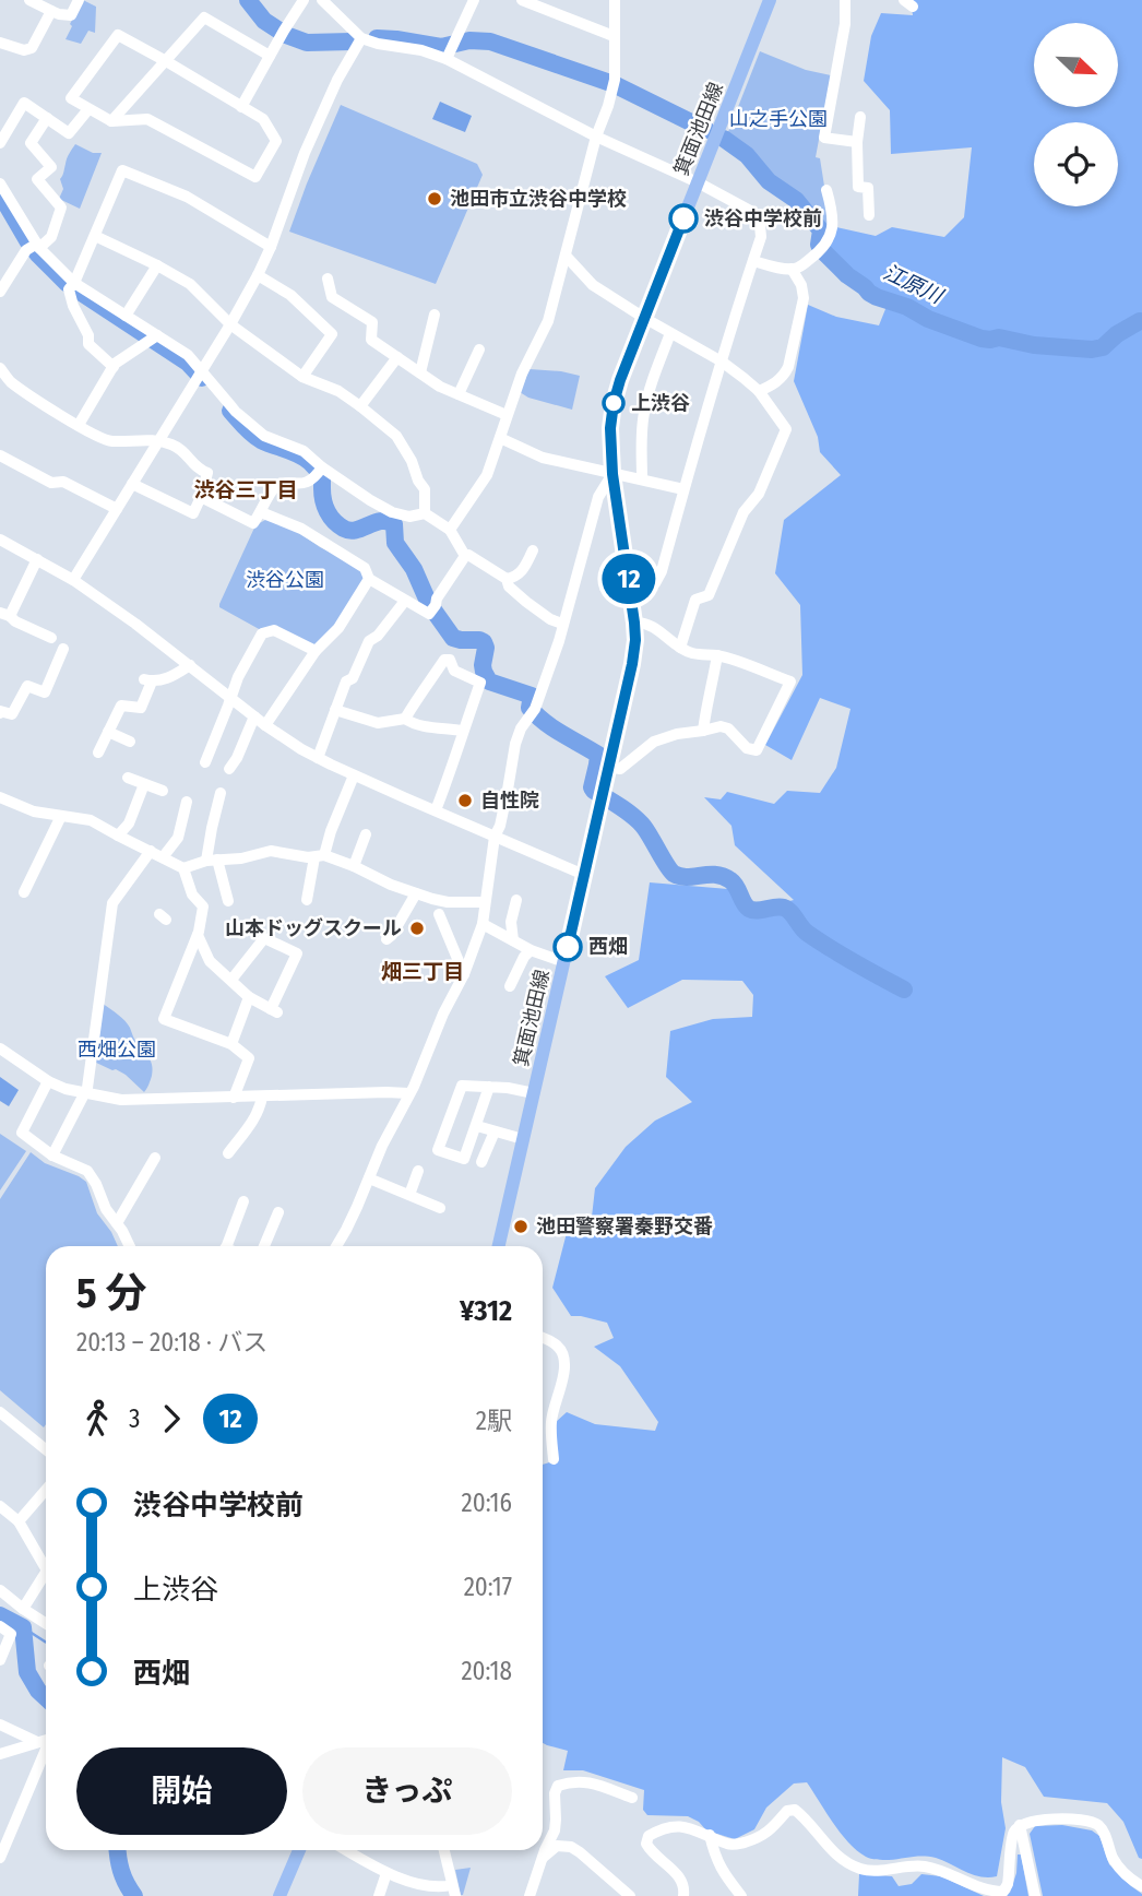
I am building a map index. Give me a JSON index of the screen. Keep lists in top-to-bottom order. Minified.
{"streets":{"main road":["箕面池田線"]},"districts":["渋谷三丁目","畑三丁目"],"water":["江原川"],"parks":["山之手公園","渋谷公園","西畑公園"],"places":["池田市立渋谷中学校","渋谷中学校前","上渋谷","自性院","山本ドッグスクール","西畑","池田警察署秦野交番"],"lines":["bus line 12"],"north":"bottom right","page":{"on_map":"12","heading":["5 分","20:13 – 20:18 · バス","¥312"],"legs":["3","12","2駅"],"list":[{"name":"渋谷中学校前","value":"20:16"},{"name":"上渋谷","value":"20:17"},{"name":"西畑","value":"20:18"}],"buttons":["開始","きっぷ"]}}
